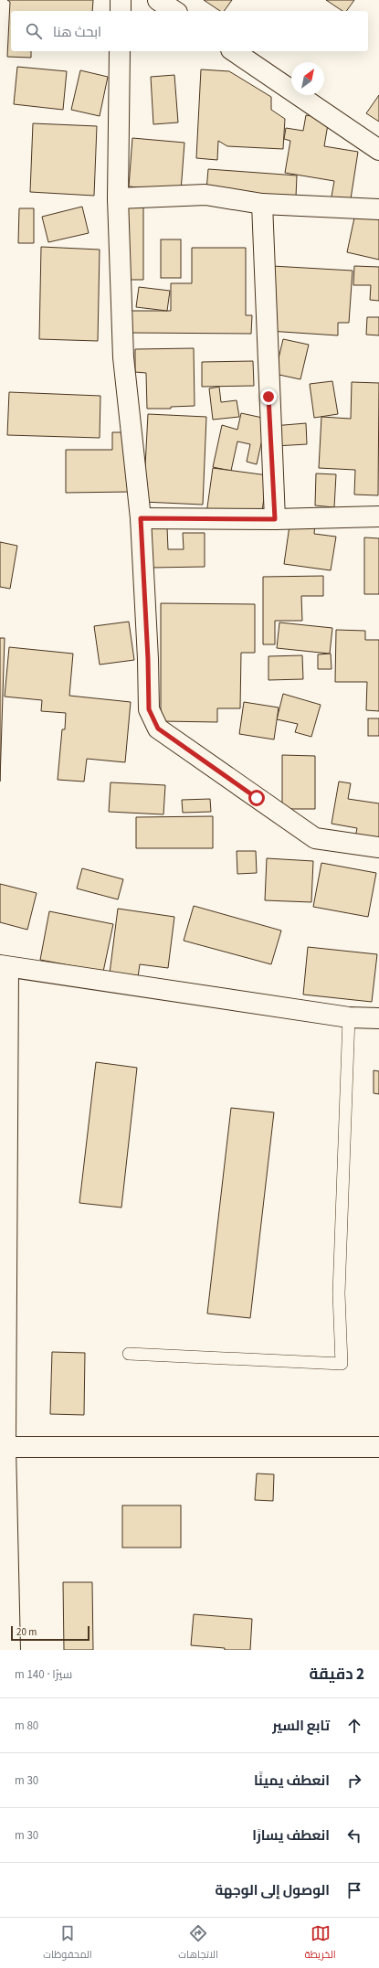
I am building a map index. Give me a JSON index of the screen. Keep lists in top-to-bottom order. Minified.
{"scale_bar":"20 m","north":"top right","page":{"search":"ابحث هنا","scale":"20 m","heading":["2 دقيقة","سيرًا · 140 m"],"list":[["تابع السير","80 m"],["انعطف يمينًا","30 m"],["انعطف يسارًا","30 m"],"الوصول إلى الوجهة"],"nav":["الخريطة","الاتجاهات","المحفوظات"]}}
